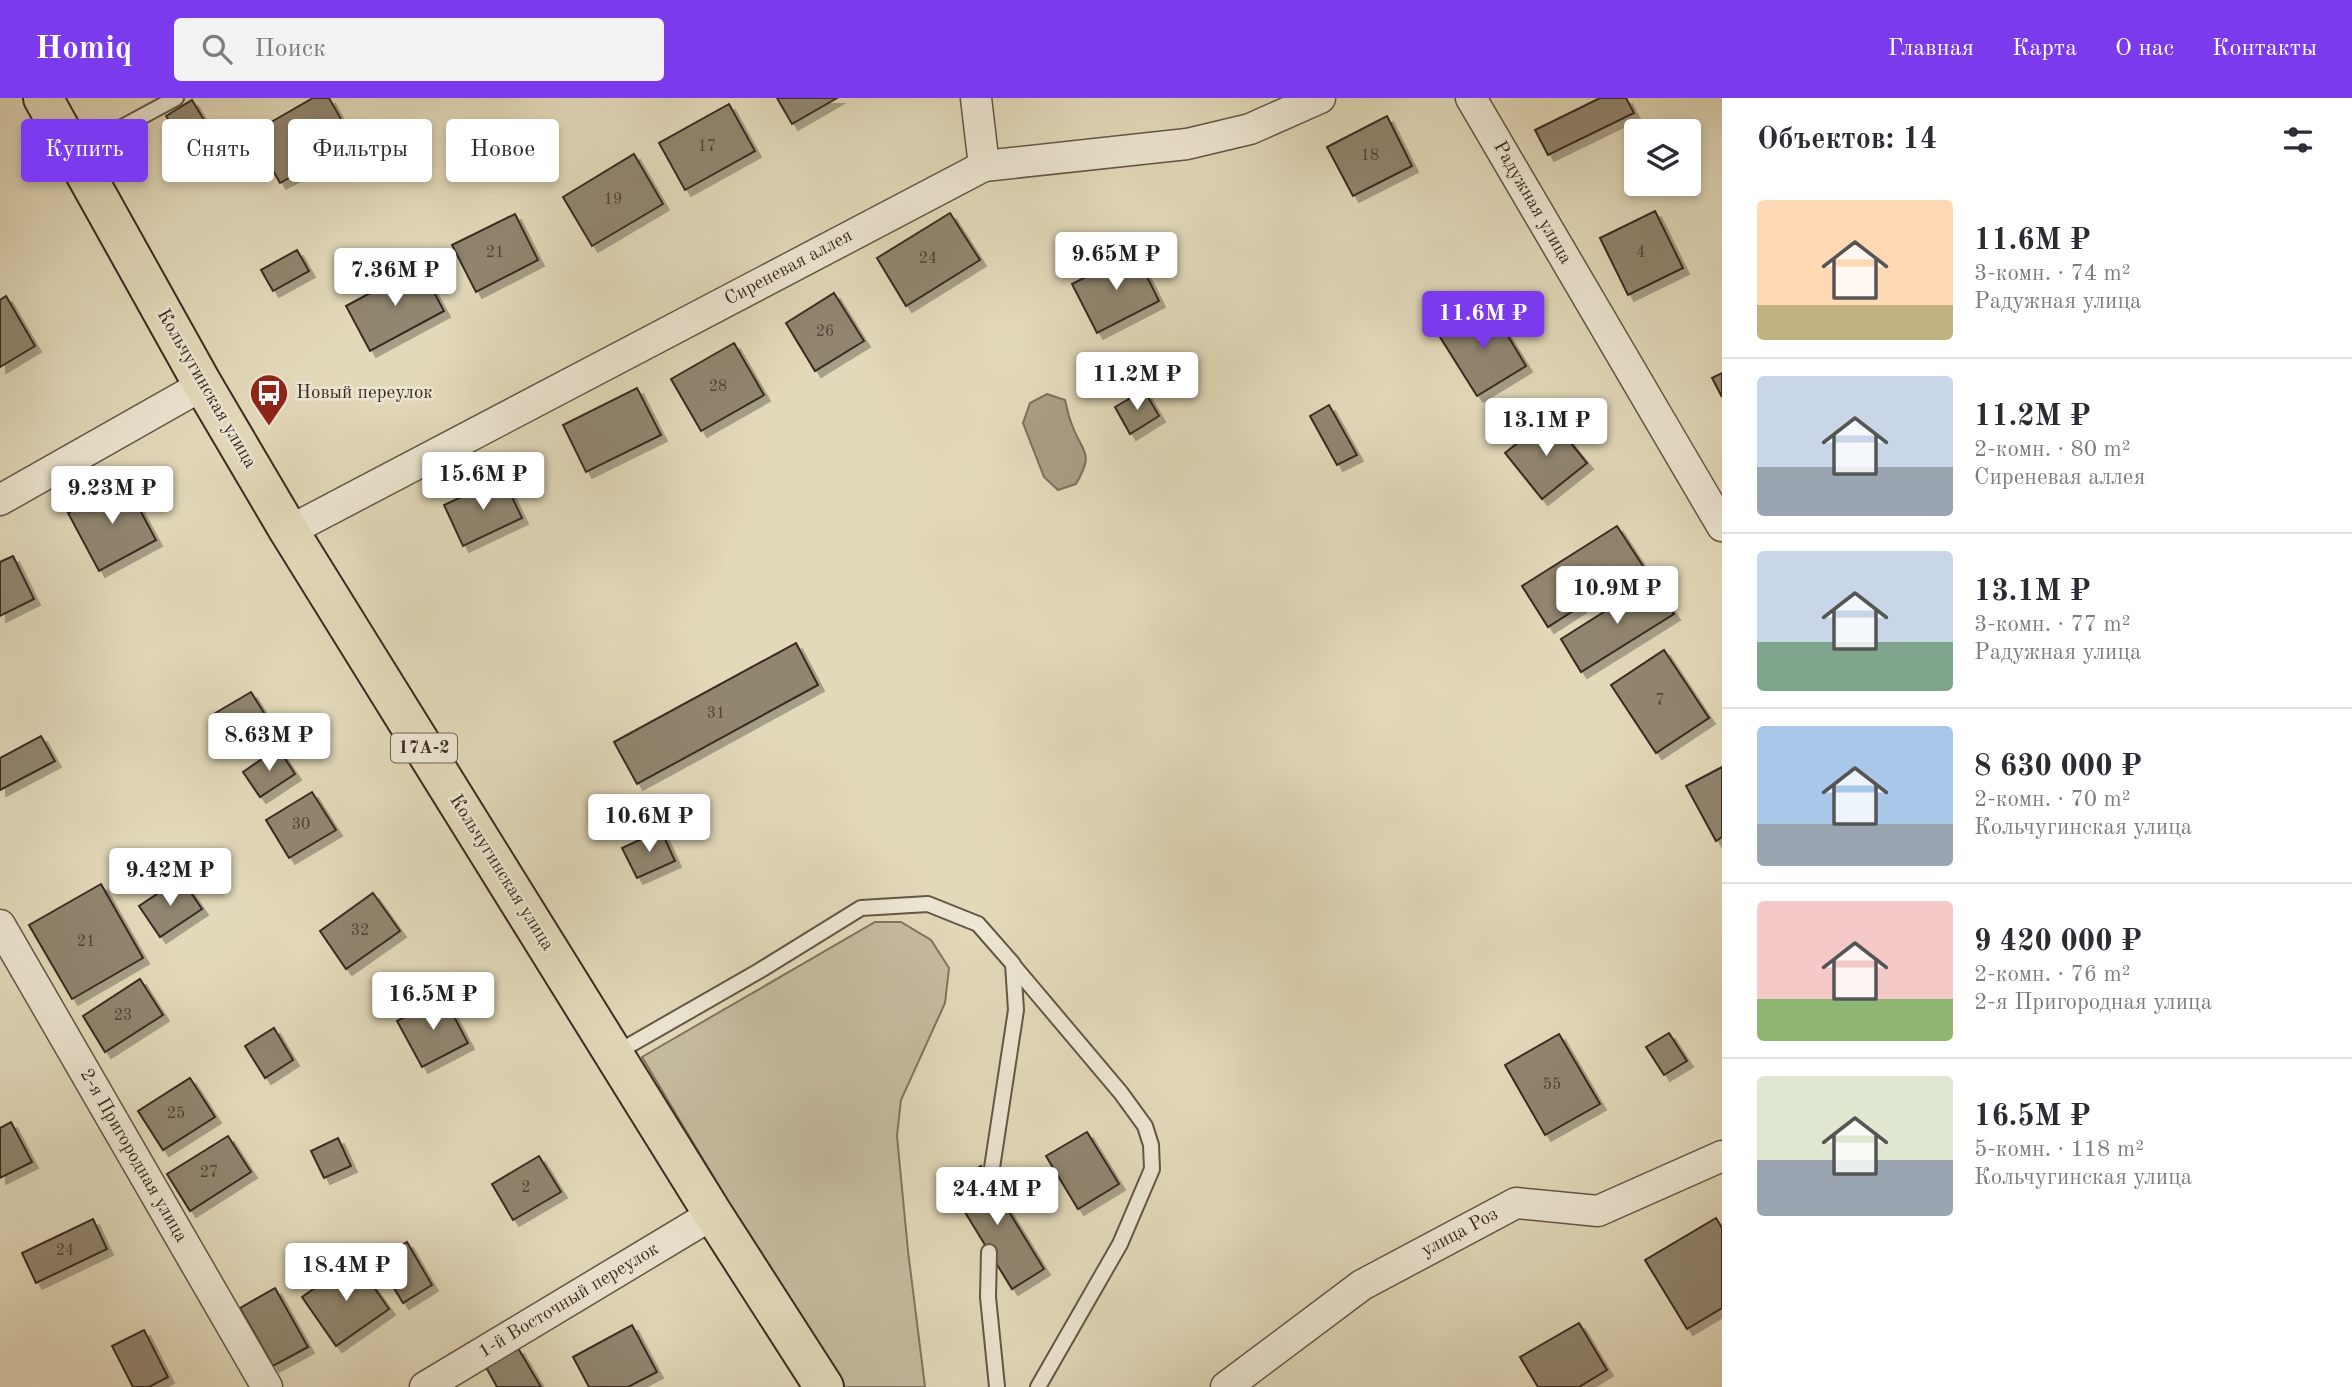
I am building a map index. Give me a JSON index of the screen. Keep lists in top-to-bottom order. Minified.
{"streets":{"main road":["Кольчугинская улица","17А-2"],"street":["Радужная улица","Сиреневая аллея","2-я Пригородная улица","улица Роз","1-й Восточный переулок"]},"crossings":[["Сиреневая аллея","Кольчугинская улица"],["Кольчугинская улица","1-й Восточный переулок"]],"places":{"bus stop":["Новый переулок"]},"house_numbers":["17","18","19","21","4","24","26","28","7","31","30","32","21","23","55","25","27","2","24"],"page":{"header":"Homiq","search":"Поиск","nav":["Главная","Карта","О нас","Контакты"],"heading":"Объектов: 14","chip":["Купить","Снять","Фильтры","Новое"],"list":[{"name":"11.6M ₽","note":"3-комн. · 74 m² · Радужная улица"},{"name":"11.2M ₽","note":"2-комн. · 80 m² · Сиреневая аллея"},{"name":"13.1M ₽","note":"3-комн. · 77 m² · Радужная улица"},{"name":"8 630 000 ₽","note":"2-комн. · 70 m² · Кольчугинская улица"},{"name":"9 420 000 ₽","note":"2-комн. · 76 m² · 2-я Пригородная улица"},{"name":"16.5M ₽","note":"5-комн. · 118 m² · Кольчугинская улица"}],"price":["9.65M ₽","7.36M ₽","11.6M ₽","11.2M ₽","13.1M ₽","15.6M ₽","9.23M ₽","10.9M ₽","8.63M ₽","10.6M ₽","9.42M ₽","16.5M ₽","24.4M ₽","18.4M ₽"]}}
